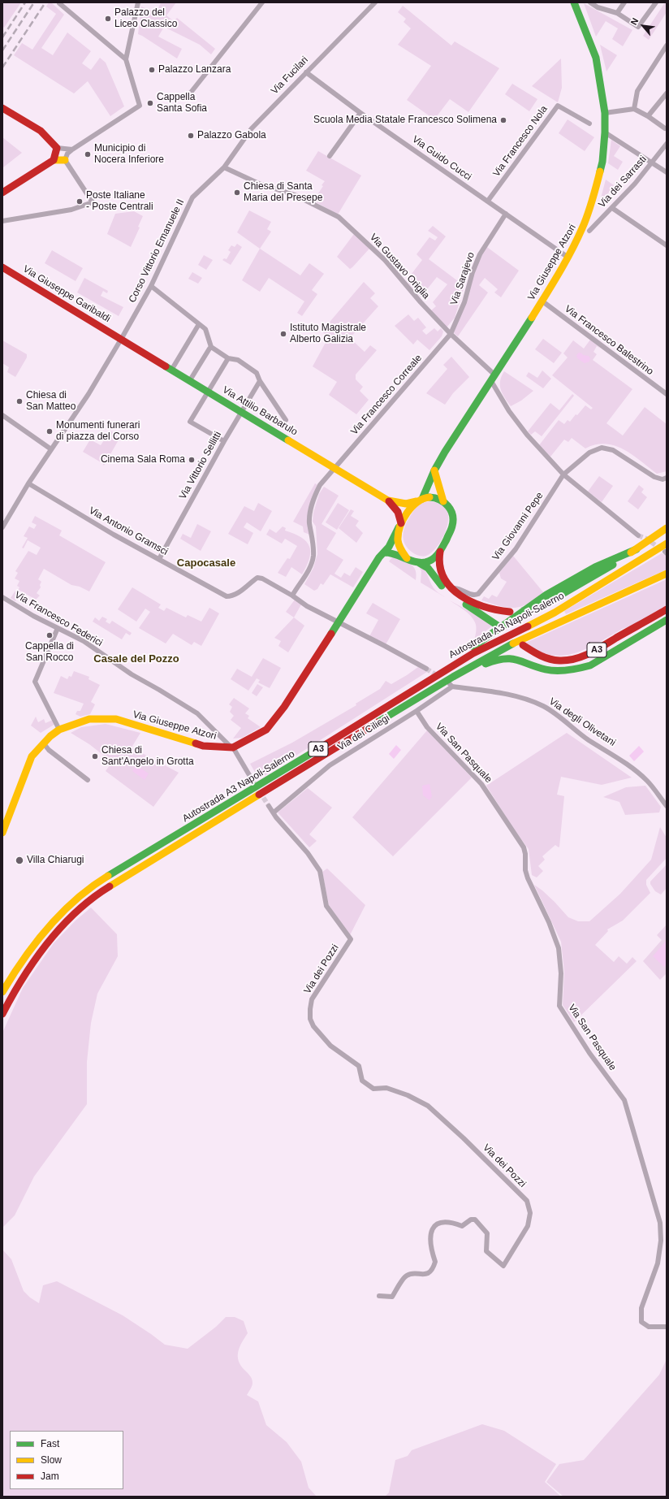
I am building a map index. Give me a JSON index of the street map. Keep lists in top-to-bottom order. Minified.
{"streets":{"main road":["Via Giuseppe Atzori","Via Giuseppe Garibaldi","Via Attilio Barbarulo","Autostrada A3 Napoli-Salerno","A3"],"street":["Via Fucilari","Via Francesco Nola","Via Guido Cucci","Via dei Sarrasti","Corso Vittorio Emanuele II","Via Gustavo Origlia","Via Sarajevo","Via Francesco Balestrino","Via Francesco Correale","Via Vittorio Sellitti","Via Giovanni Pepe","Via Antonio Gramsci","Via Francesco Federici","Via degli Olivetani","Via dei Ciliegi","Via San Pasquale","Via dei Pozzi"]},"crossings":[["Via Fucilari","Via Guido Cucci"],["Via Fucilari","Corso Vittorio Emanuele II"],["Via Fucilari","Via Gustavo Origlia"],["Via Francesco Nola","Via Guido Cucci"],["Via Guido Cucci","Via Giuseppe Atzori"],["Via Guido Cucci","Via Sarajevo"],["Corso Vittorio Emanuele II","Via Giuseppe Garibaldi"],["Corso Vittorio Emanuele II","Via Attilio Barbarulo"],["Corso Vittorio Emanuele II","Via Antonio Gramsci"],["Via Giuseppe Atzori","Via Gustavo Origlia"],["Via Giuseppe Atzori","Via Francesco Balestrino"],["Via Giuseppe Atzori","Via Attilio Barbarulo"],["Via Giuseppe Atzori","Via Antonio Gramsci"],["Via Giuseppe Atzori","Via Francesco Federici"],["Via Gustavo Origlia","Via Sarajevo"],["Via Gustavo Origlia","Via Francesco Correale"],["Via Gustavo Origlia","Via Giovanni Pepe"],["Via Sarajevo","Via Francesco Correale"],["Via Giuseppe Garibaldi","Via Attilio Barbarulo"],["Via Francesco Correale","Via Attilio Barbarulo"],["Via Francesco Correale","Via Antonio Gramsci"],["Via Attilio Barbarulo","Via Vittorio Sellitti"],["Via Vittorio Sellitti","Via Antonio Gramsci"],["Autostrada A3 Napoli-Salerno","A3"],["Via degli Olivetani","Via dei Ciliegi"],["Via dei Ciliegi","Via San Pasquale"],["Via dei Ciliegi","Via dei Pozzi"]],"districts":["Capocasale","Casale del Pozzo"],"places":["Palazzo del Liceo Classico","Palazzo Lanzara","Cappella Santa Sofia","Scuola Media Statale Francesco Solimena","Palazzo Gabola","Municipio di Nocera Inferiore","Chiesa di Santa Maria del Presepe","Poste Italiane - Poste Centrali","Istituto Magistrale Alberto Galizia","Chiesa di San Matteo","Monumenti funerari di piazza del Corso","Cinema Sala Roma","Cappella di San Rocco","Chiesa di Sant'Angelo in Grotta","Villa Chiarugi"],"legend":["Fast","Slow","Jam"],"north":"top left"}
